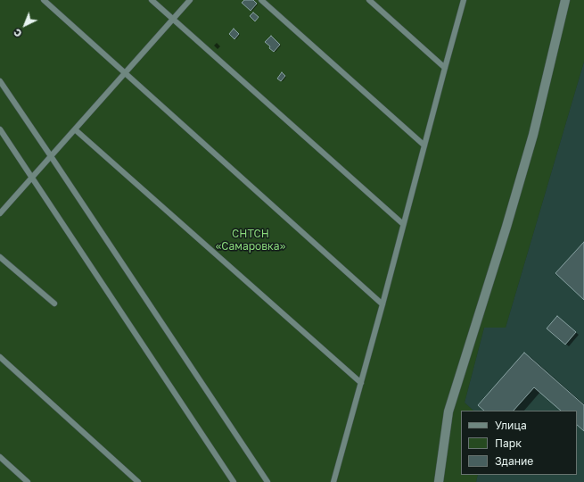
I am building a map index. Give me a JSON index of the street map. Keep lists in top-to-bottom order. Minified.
{"parks":["СНТСН «Самаровка»"],"legend":["Улица","Парк","Здание"],"north":"bottom left"}
